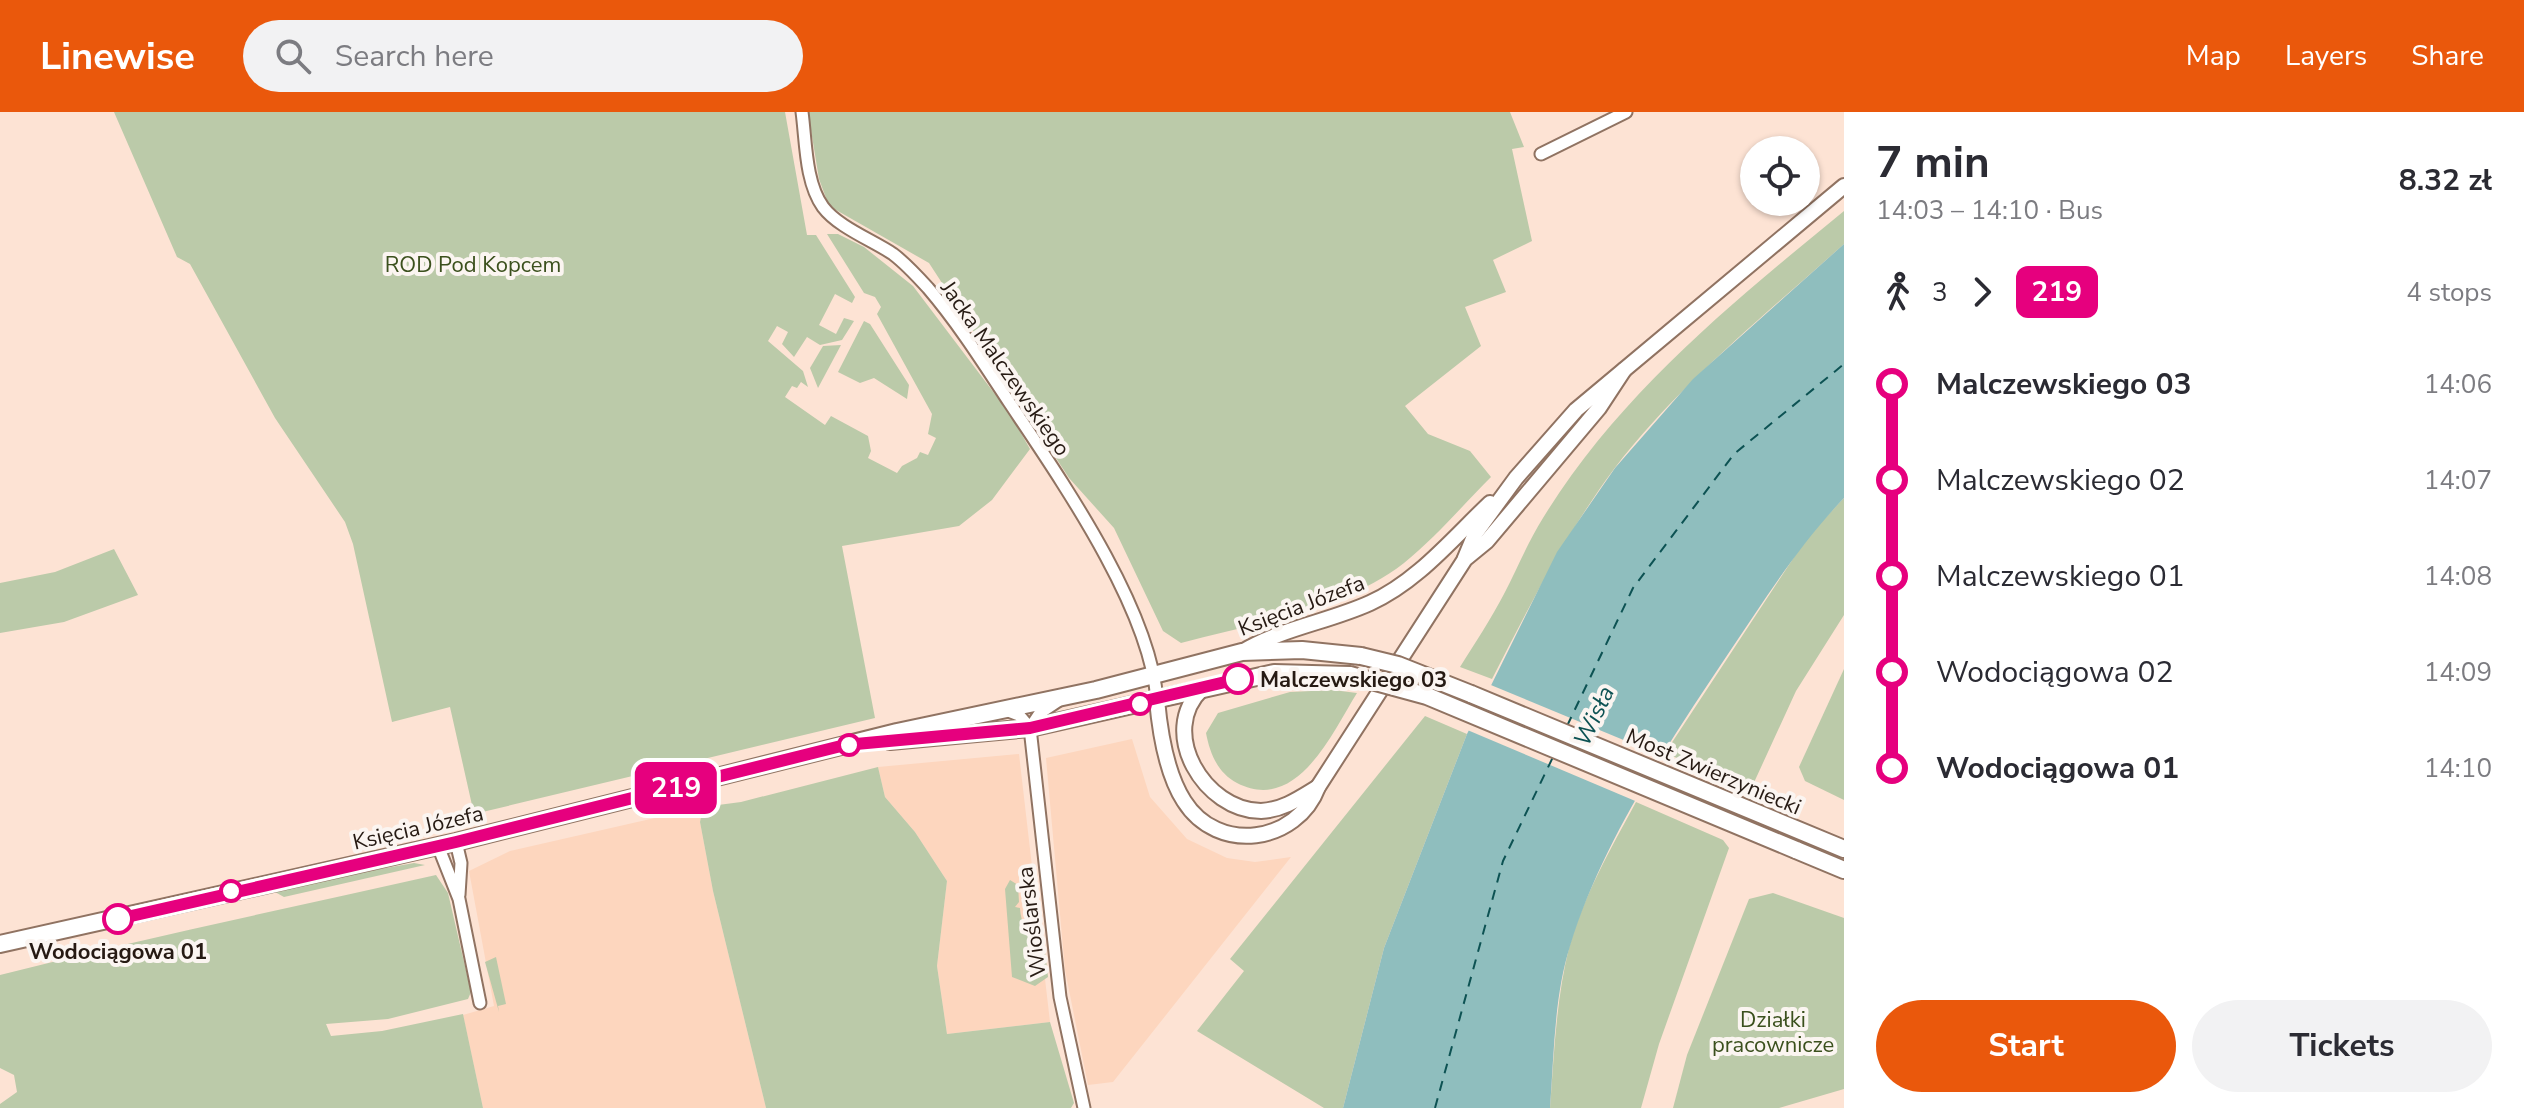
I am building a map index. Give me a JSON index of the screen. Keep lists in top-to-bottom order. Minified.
{"streets":{"main road":["Księcia Józefa","Most Zwierzyniecki"],"street":["Jacka Malczewskiego","Wioślarska"]},"crossings":[["Jacka Malczewskiego","Księcia Józefa"],["Księcia Józefa","Most Zwierzyniecki"],["Księcia Józefa","Wioślarska"]],"water":["Wisła"],"parks":["ROD Pod Kopcem","Działki pracownicze"],"places":["Malczewskiego 03","Wodociągowa 01"],"lines":["bus line 219"],"page":{"header":"Linewise","search":"Search here","nav":["Map","Layers","Share"],"on_map":"219","heading":["7 min","14:03 – 14:10 · Bus","8.32 zł"],"legs":["3","219","4 stops"],"list":[{"name":"Malczewskiego 03","value":"14:06"},{"name":"Malczewskiego 02","value":"14:07"},{"name":"Malczewskiego 01","value":"14:08"},{"name":"Wodociągowa 02","value":"14:09"},{"name":"Wodociągowa 01","value":"14:10"}],"buttons":["Start","Tickets"]}}
